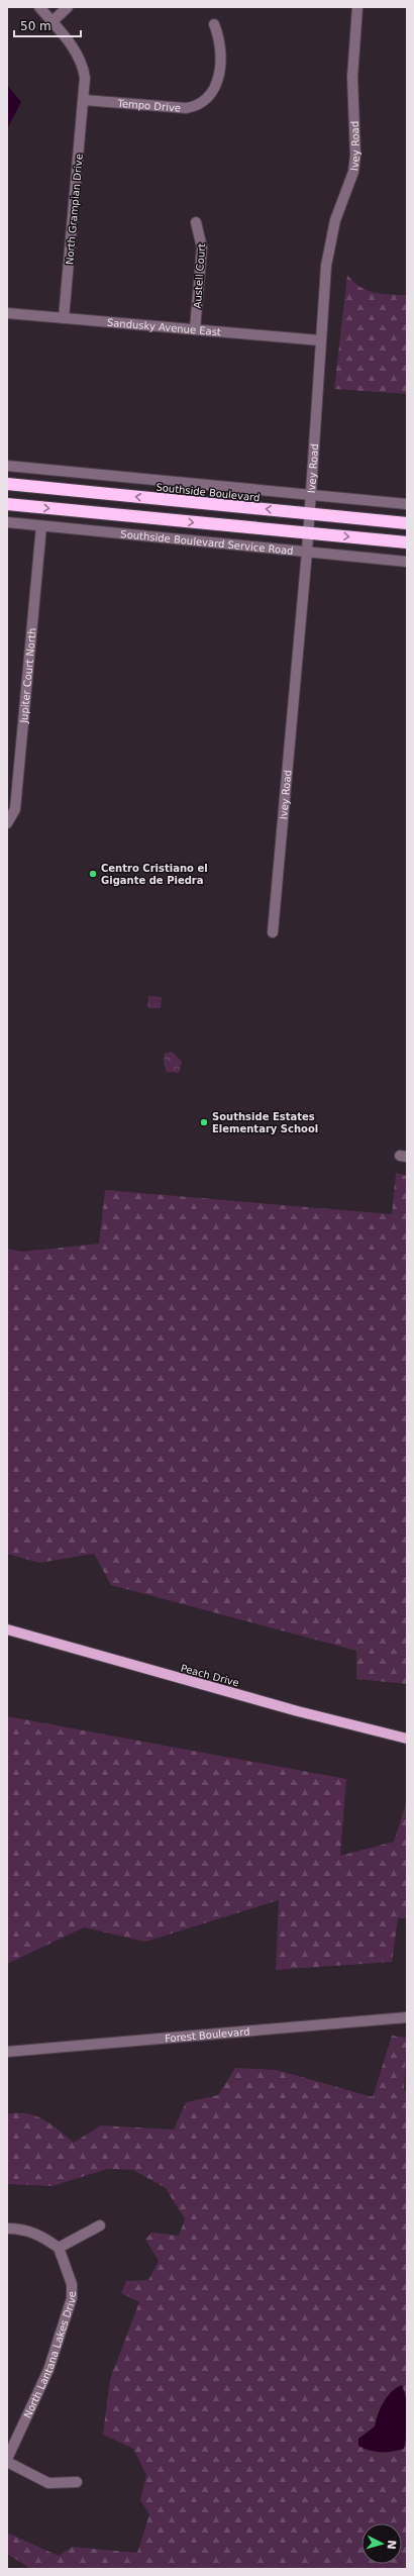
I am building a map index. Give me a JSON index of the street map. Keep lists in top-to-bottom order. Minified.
{"streets":{"highway":["Southside Boulevard"],"main road":["Peach Drive"],"street":["Tempo Drive","Ivey Road","North Grampian Drive","Austell Court","Sandusky Avenue East","Southside Boulevard Service Road","Jupiter Court North","Forest Boulevard","North Lantana Lakes Drive"]},"crossings":[["Tempo Drive","North Grampian Drive"],["Ivey Road","Sandusky Avenue East"],["Ivey Road","Southside Boulevard"],["Ivey Road","Southside Boulevard Service Road"],["North Grampian Drive","Sandusky Avenue East"],["Austell Court","Sandusky Avenue East"],["Southside Boulevard Service Road","Jupiter Court North"]],"places":["Centro Cristiano el Gigante de Piedra","Southside Estates Elementary School"],"scale_bar":"50 m","north":"right"}
